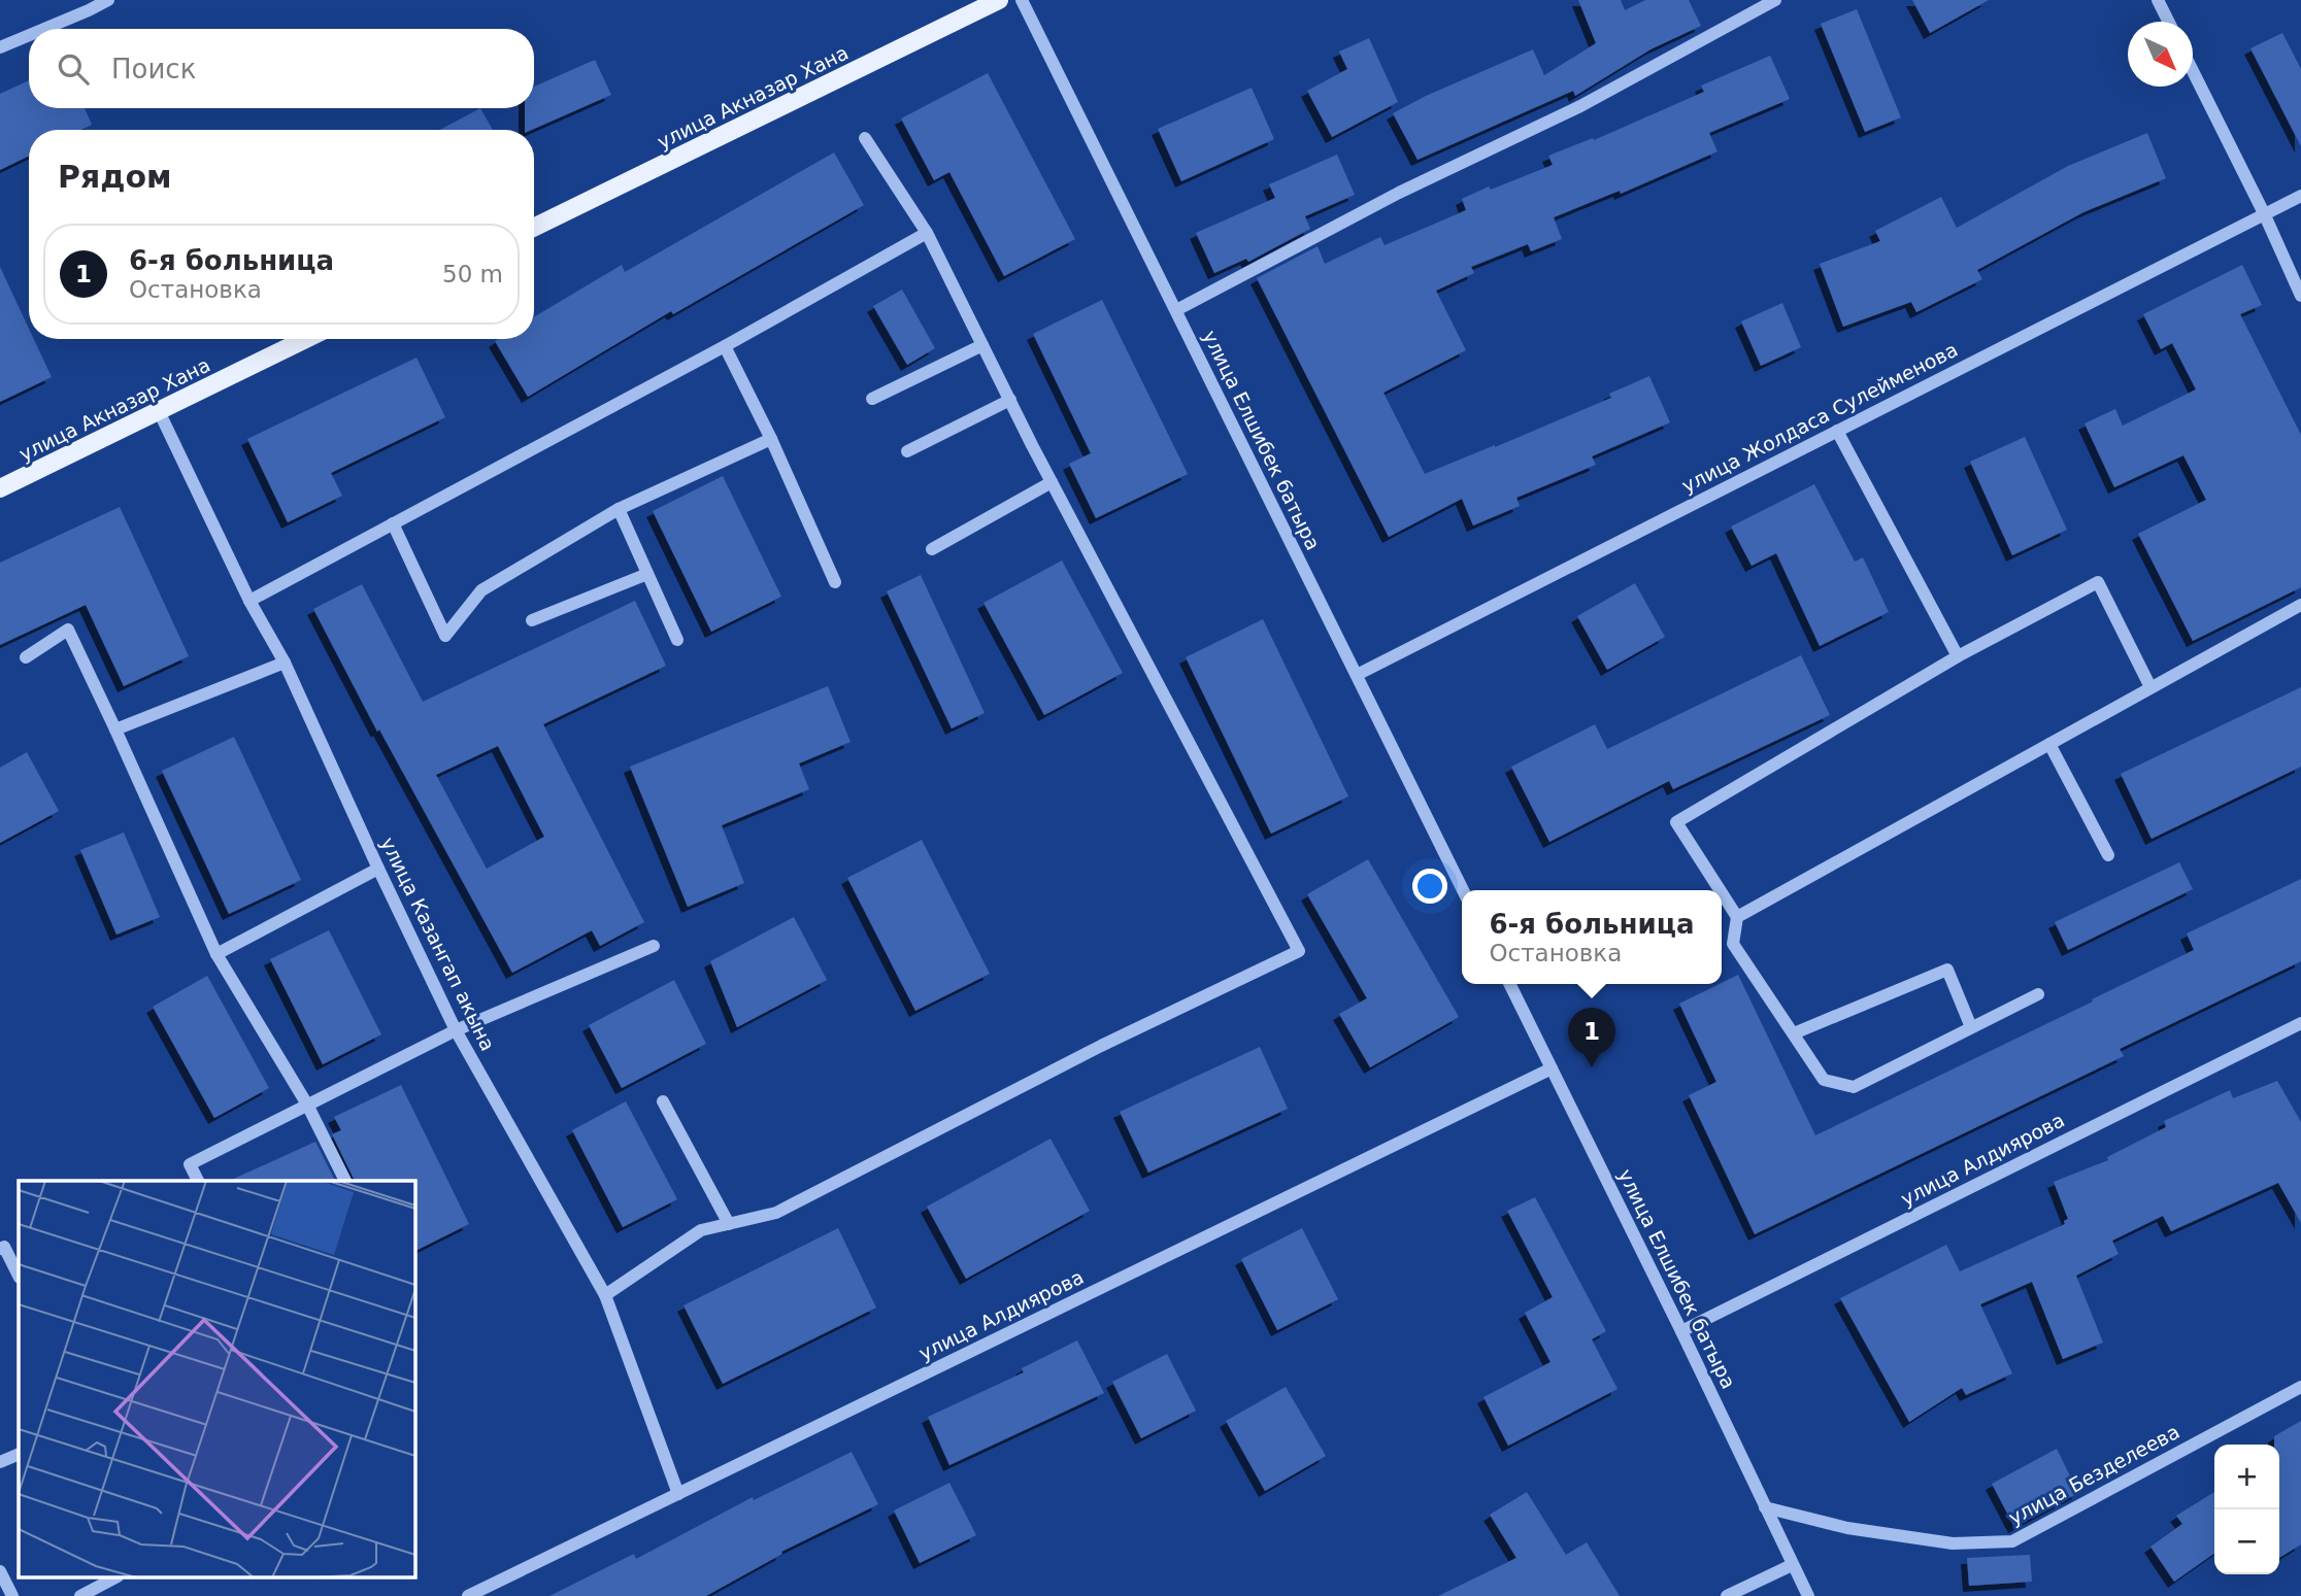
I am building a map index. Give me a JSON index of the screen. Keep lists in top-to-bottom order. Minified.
{"streets":{"main road":["улица Акназар Хана"],"street":["улица Жолдаса Сулейменова","улица Елшибек батыра","улица Казангап акына","улица Алдиярова","улица Безделеева"]},"crossings":[["улица Акназар Хана","улица Казангап акына"],["улица Жолдаса Сулейменова","улица Елшибек батыра"],["улица Елшибек батыра","улица Алдиярова"],["улица Елшибек батыра","улица Безделеева"],["улица Казангап акына","улица Алдиярова"]],"north":"bottom right","page":{"search":"Поиск","heading":"Рядом","list":[{"mark":"1","name":"6-я больница","note":"Остановка","value":"50 m"}],"popup":["6-я больница","Остановка"],"pins":"1","map_buttons":["+","−"]}}
